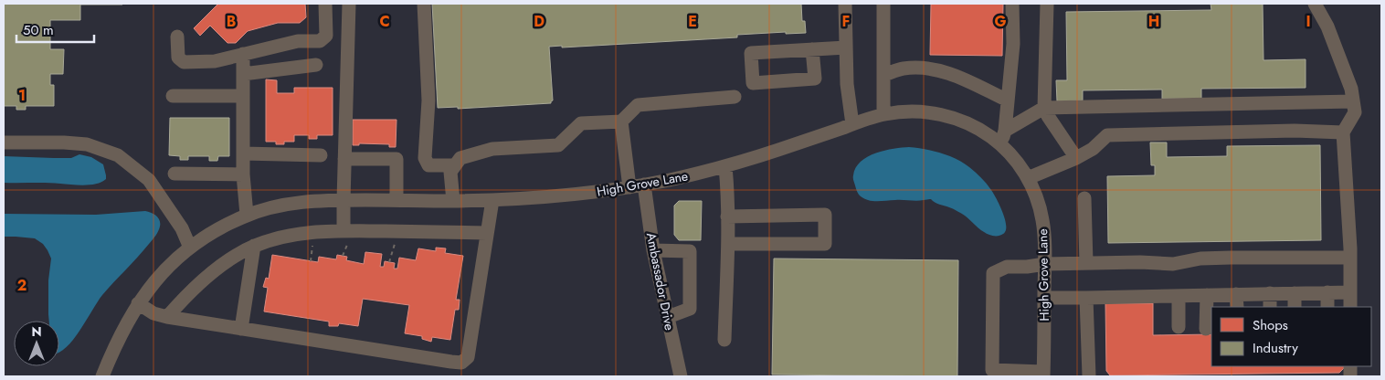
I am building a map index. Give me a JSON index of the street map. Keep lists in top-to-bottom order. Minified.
{"streets":{"street":["High Grove Lane","Ambassador Drive"]},"crossings":[["High Grove Lane","Ambassador Drive"]],"legend":["Shops","Industry"],"scale_bar":"50 m","north":"top","grid":{"columns":["B","C","D","E","F","G","H","I"],"rows":["1","2"]}}
